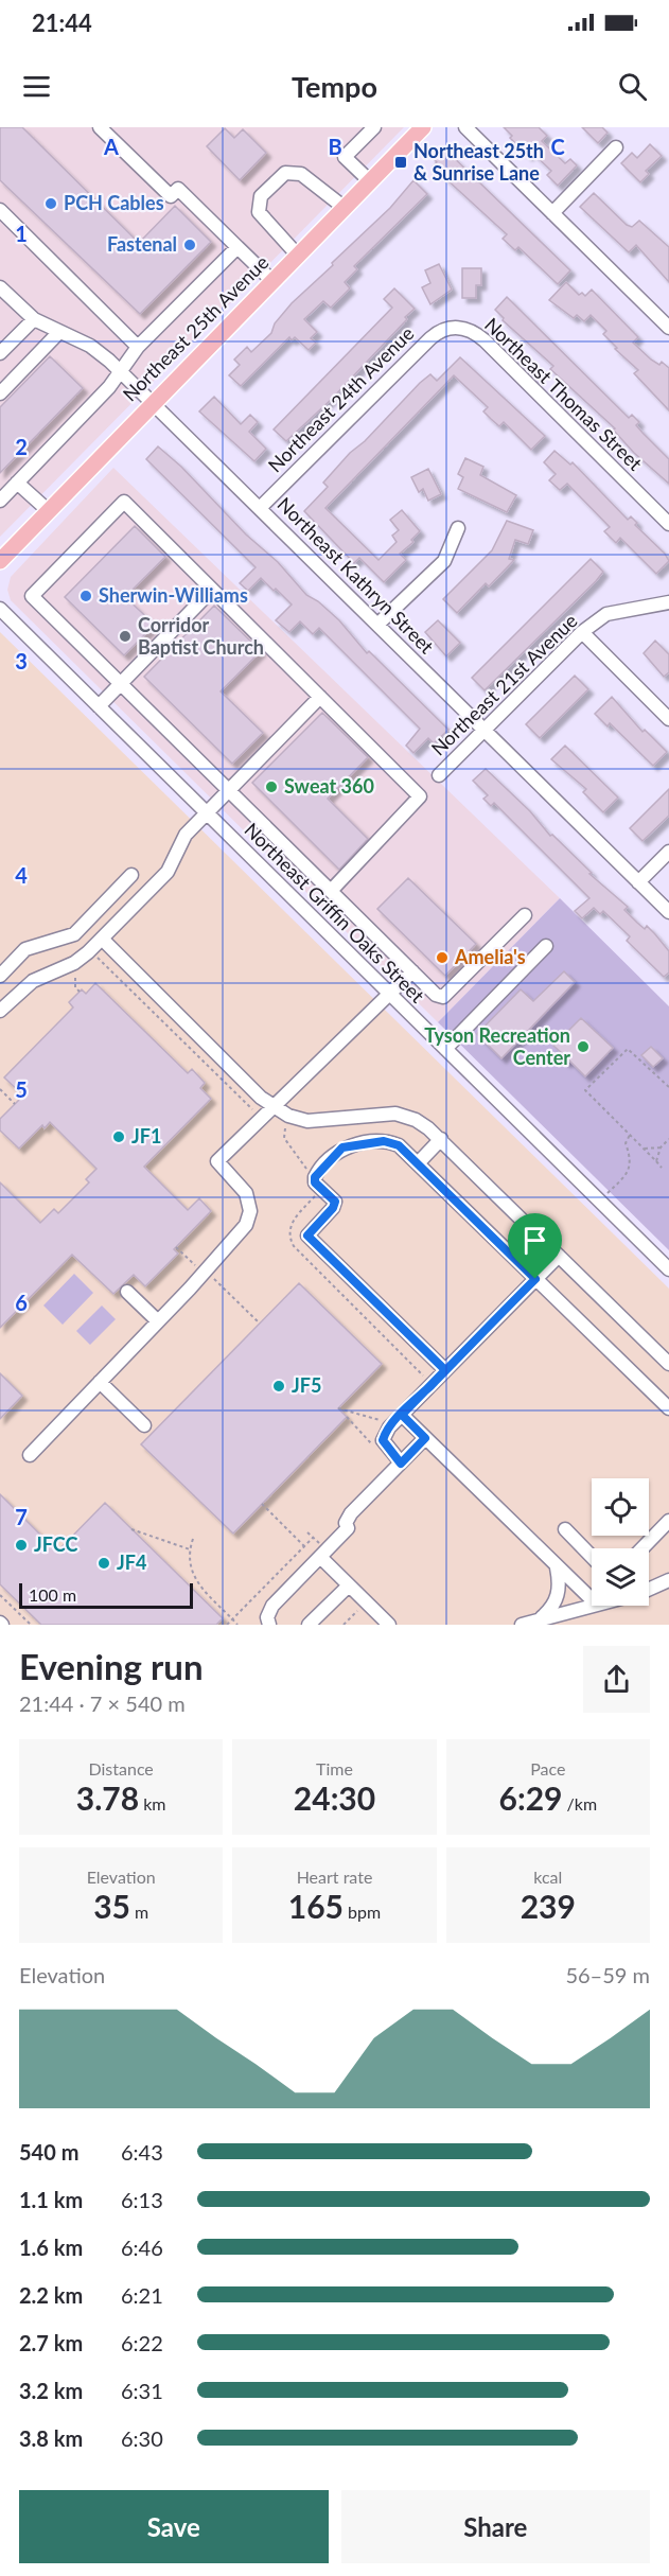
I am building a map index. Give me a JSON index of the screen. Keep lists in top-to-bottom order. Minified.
{"streets":{"main road":["Northeast 25th Avenue"],"street":["Northeast Thomas Street","Northeast 24th Avenue","Northeast Kathryn Street","Northeast 21st Avenue","Northeast Griffin Oaks Street"]},"crossings":[["Northeast 25th Avenue","Northeast Kathryn Street"],["Northeast Thomas Street","Northeast 24th Avenue"],["Northeast 24th Avenue","Northeast Kathryn Street"],["Northeast Kathryn Street","Northeast 21st Avenue"]],"places":{"transit":["Northeast 25th & Sunrise Lane"],"other":["PCH Cables","Fastenal","Sherwin-Williams","Corridor Baptist Church","Sweat 360","Amelia's","Tyson Recreation Center","JF1","JF5","JFCC","JF4"]},"scale_bar":"100 m","page":{"status":"21:44","header":"Tempo","scale":"100 m","heading":["Evening run","21:44 · 7 × 540 m"],"stats":[["Distance","3.78 km"],["Time","24:30"],["Pace","6:29 /km"],["Elevation","35 m"],["Heart rate","165 bpm"],["kcal","239"]],"chart":["Elevation","56–59 m"],"list":[{"name":"540 m","note":"6:43"},{"name":"1.1 km","note":"6:13"},{"name":"1.6 km","note":"6:46"},{"name":"2.2 km","note":"6:21"},{"name":"2.7 km","note":"6:22"},{"name":"3.2 km","note":"6:31"},{"name":"3.8 km","note":"6:30"}],"buttons":["Save","Share"]},"grid":{"columns":["A","B","C"],"rows":["1","2","3","4","5","6","7"]}}
